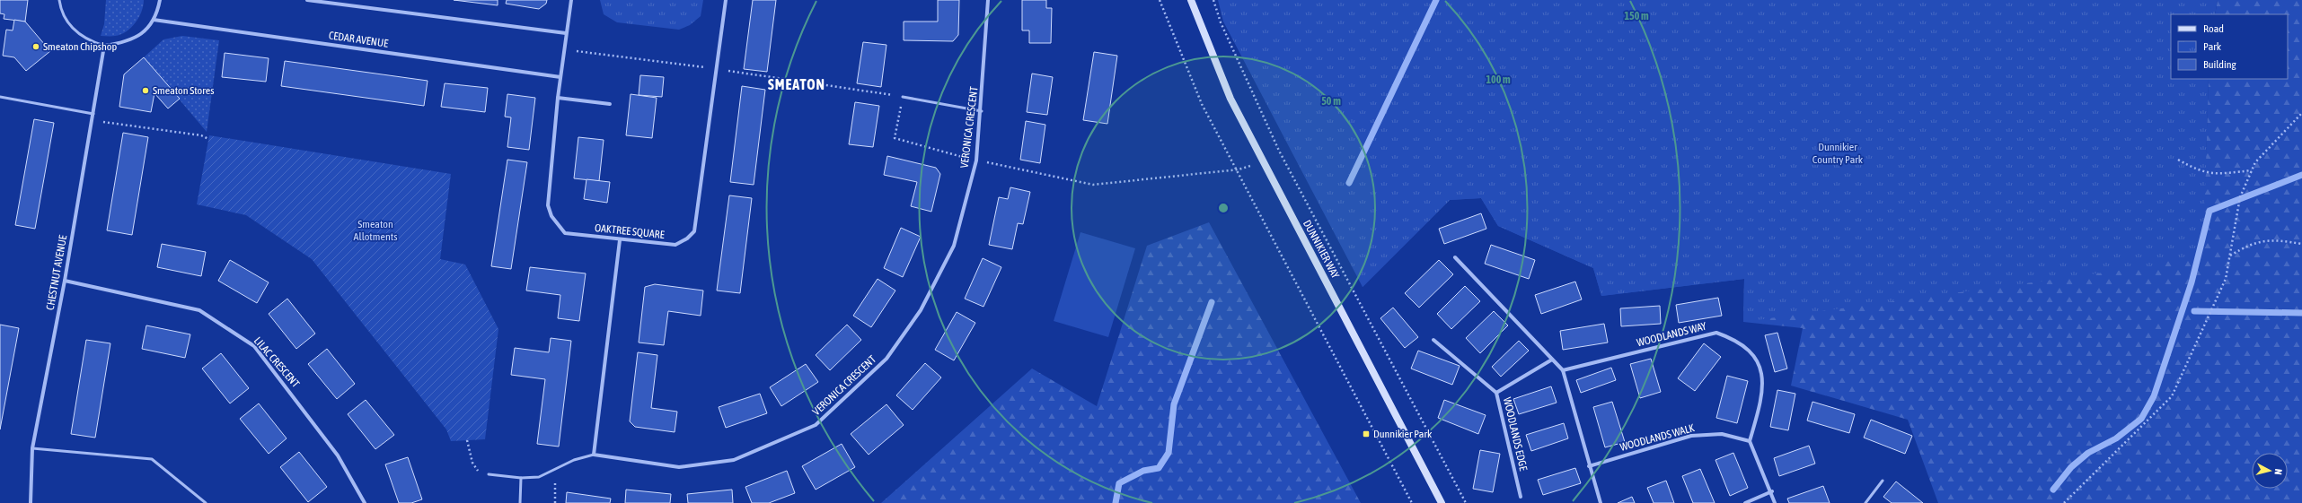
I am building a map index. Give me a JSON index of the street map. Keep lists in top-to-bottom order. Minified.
{"streets":{"main road":["DUNNIKIER WAY"],"street":["CEDAR AVENUE","VERONICA CRESCENT","OAKTREE SQUARE","CHESTNUT AVENUE","WOODLANDS WAY","LILAC CRESCENT","WOODLANDS EDGE","WOODLANDS WALK"]},"crossings":[["CEDAR AVENUE","OAKTREE SQUARE"],["CHESTNUT AVENUE","LILAC CRESCENT"],["WOODLANDS WAY","WOODLANDS WALK"]],"districts":["SMEATON"],"parks":["Dunnikier Country Park","Smeaton Allotments"],"places":{"other":["Smeaton Chipshop","Smeaton Stores"],"transit":["Dunnikier Park"]},"legend":["Road","Park","Building"],"north":"right","rings":["150 m","100 m","50 m"]}
